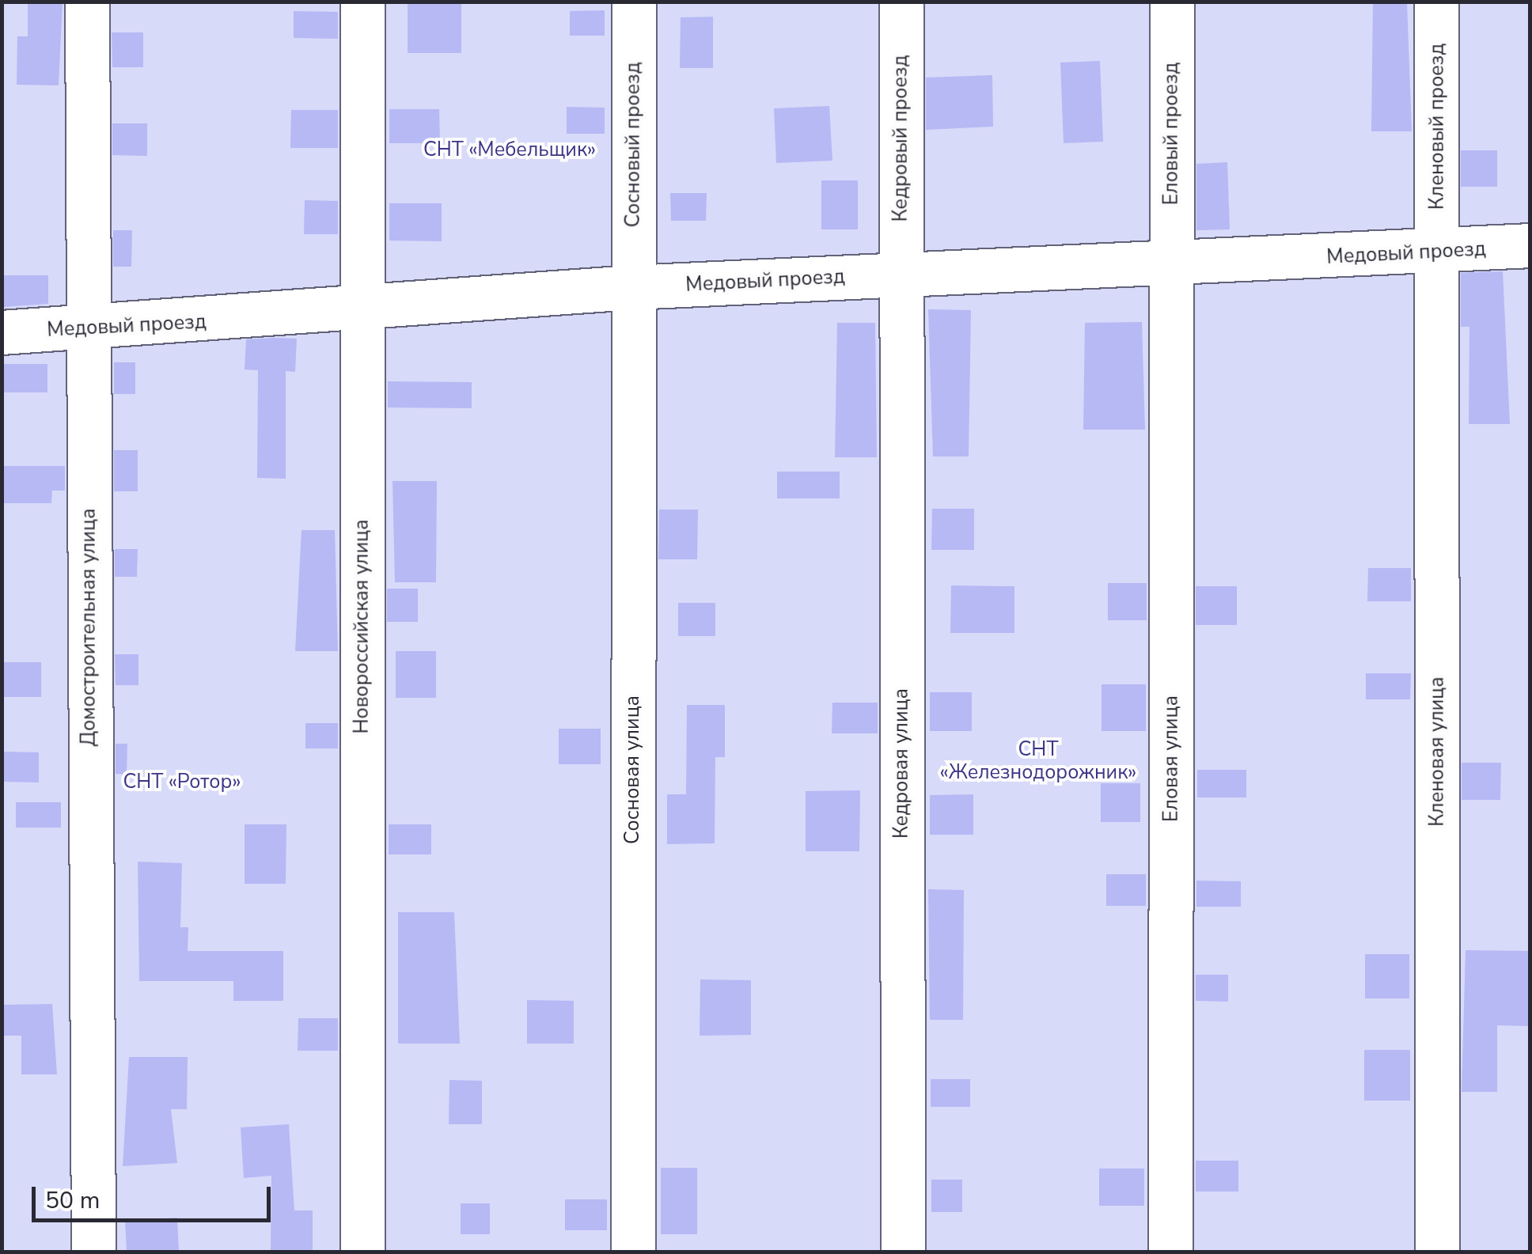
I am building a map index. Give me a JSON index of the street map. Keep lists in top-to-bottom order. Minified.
{"streets":{"street":["Кленовый проезд","Еловый проезд","Кедровый проезд","Сосновый проезд","Медовый проезд","Новороссийская улица","Домостроительная улица","Кленовая улица","Еловая улица","Кедровая улица","Сосновая улица"]},"crossings":[["Кленовый проезд","Медовый проезд"],["Кленовый проезд","Кленовая улица"],["Еловый проезд","Медовый проезд"],["Еловый проезд","Еловая улица"],["Кедровый проезд","Медовый проезд"],["Кедровый проезд","Кедровая улица"],["Сосновый проезд","Медовый проезд"],["Сосновый проезд","Сосновая улица"],["Медовый проезд","Новороссийская улица"],["Медовый проезд","Домостроительная улица"],["Медовый проезд","Кленовая улица"],["Медовый проезд","Еловая улица"],["Медовый проезд","Кедровая улица"],["Медовый проезд","Сосновая улица"]],"parks":["СНТ «Мебельщик»","СНТ «Железнодорожник»","СНТ «Ротор»"],"scale_bar":"50 m"}
